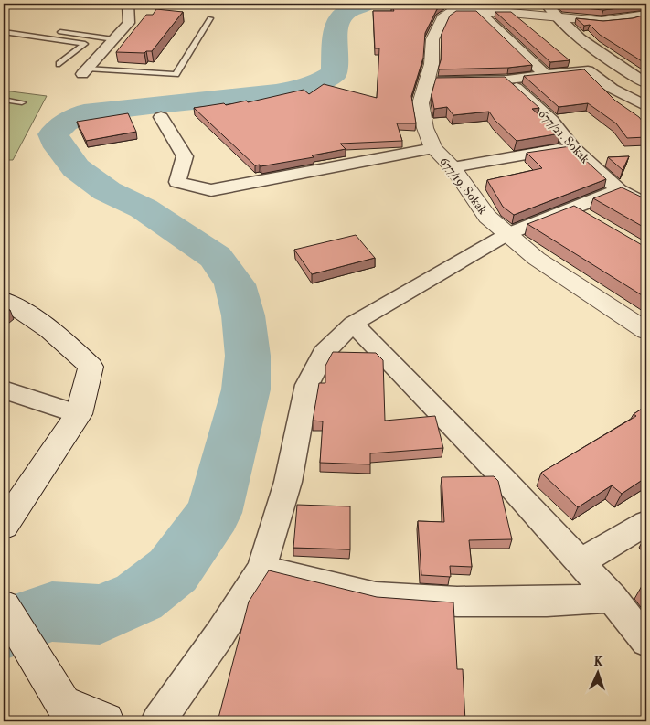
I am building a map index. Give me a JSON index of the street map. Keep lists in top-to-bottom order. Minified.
{"streets":{"street":["677/21. Sokak","677/19. Sokak"]},"north":"top"}
